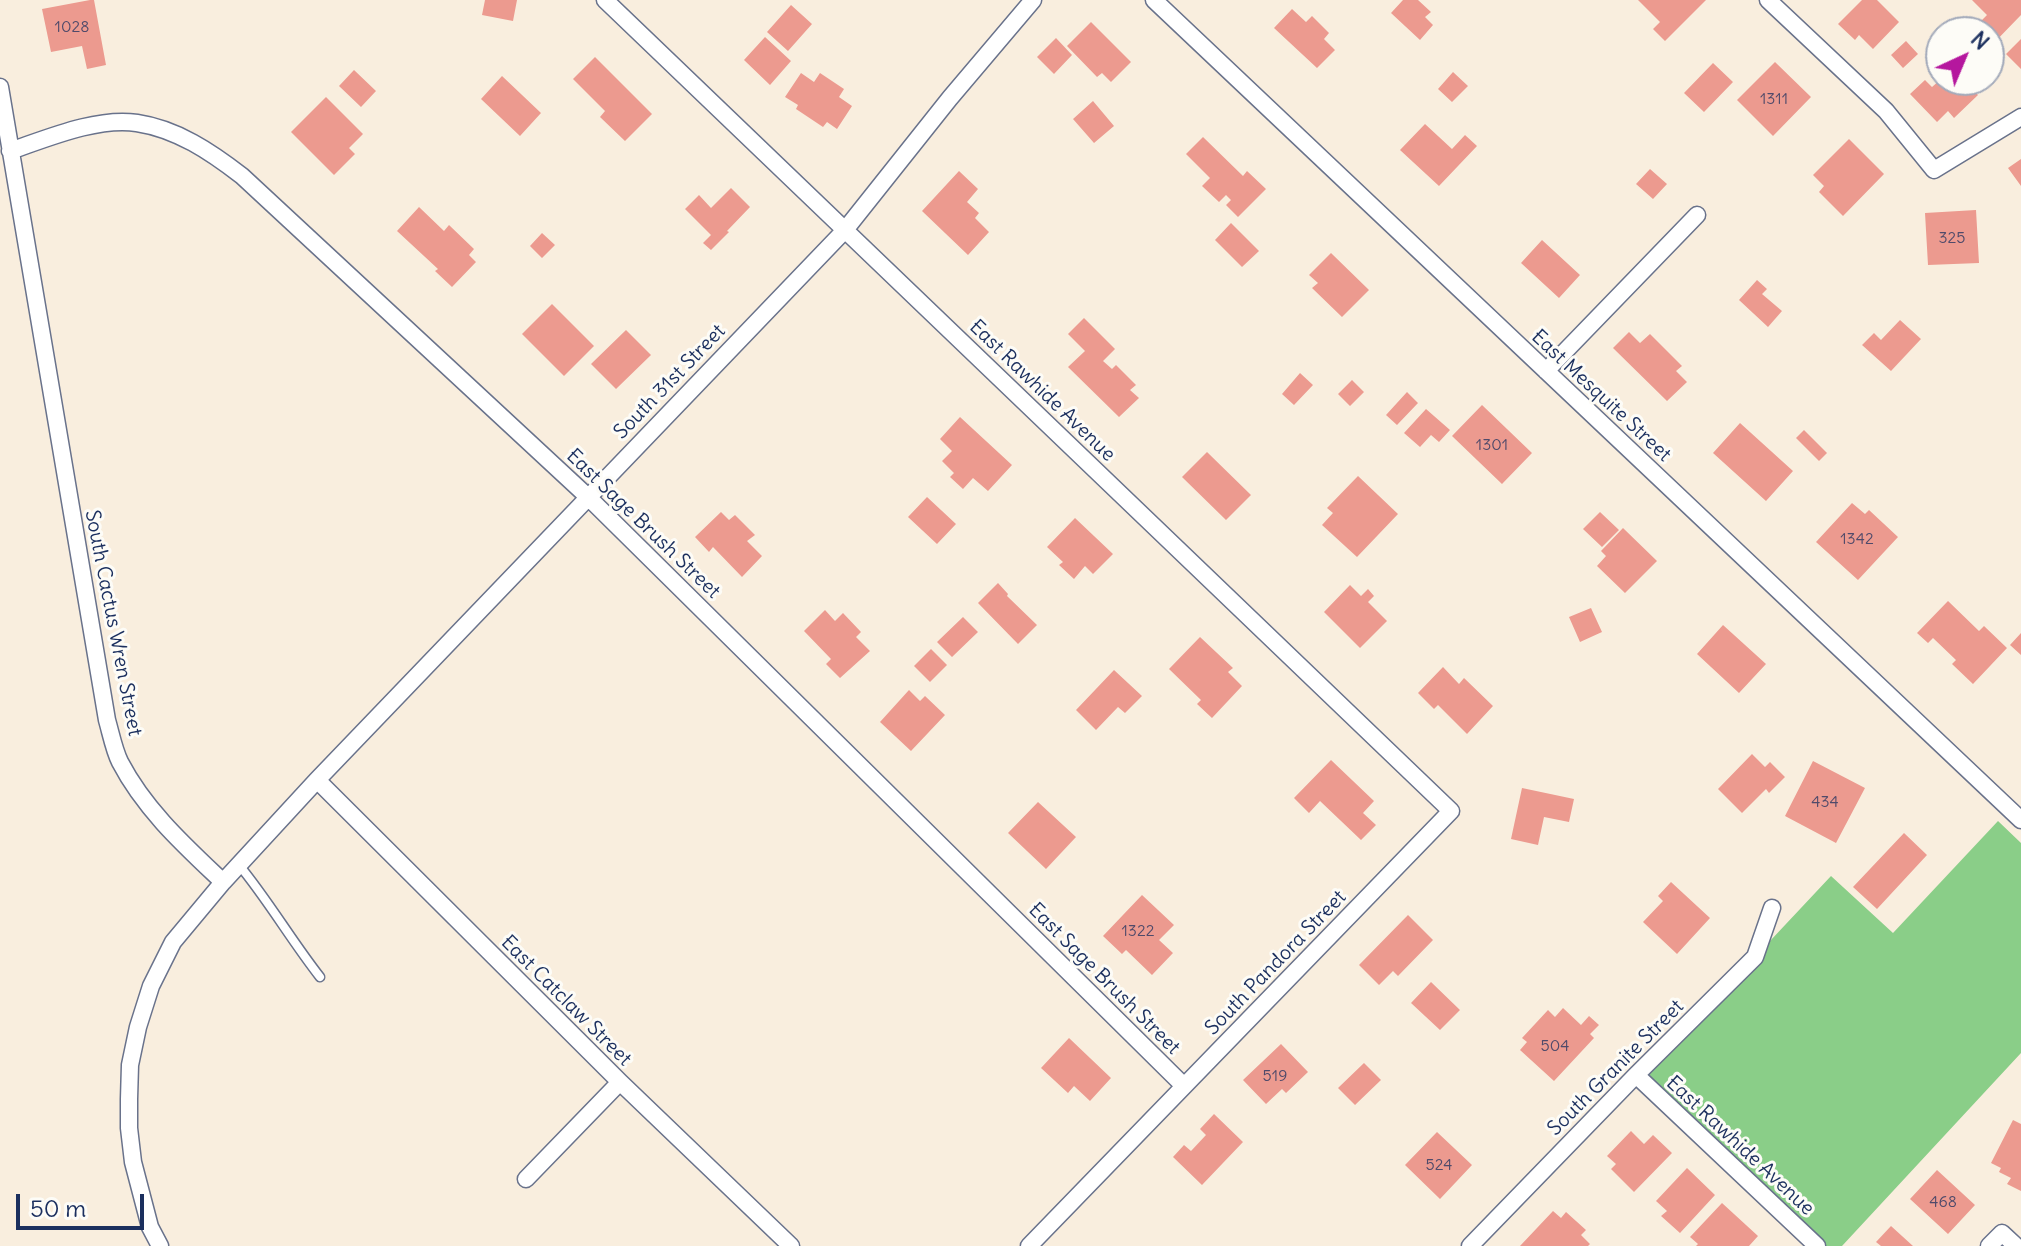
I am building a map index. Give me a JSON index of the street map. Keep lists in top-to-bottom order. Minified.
{"streets":{"street":["South 31st Street","East Rawhide Avenue","East Mesquite Street","East Sage Brush Street","South Cactus Wren Street","South Pandora Street","East Catclaw Street","South Granite Street"]},"crossings":[["South 31st Street","East Rawhide Avenue"],["South 31st Street","East Sage Brush Street"],["South 31st Street","South Cactus Wren Street"],["South 31st Street","East Catclaw Street"],["East Rawhide Avenue","South Pandora Street"],["East Rawhide Avenue","South Granite Street"],["East Sage Brush Street","South Cactus Wren Street"],["East Sage Brush Street","South Pandora Street"]],"house_numbers":["1028","1311","325","1301","1342","434","1322","504","519","524","468"],"scale_bar":"50 m","north":"top right"}
